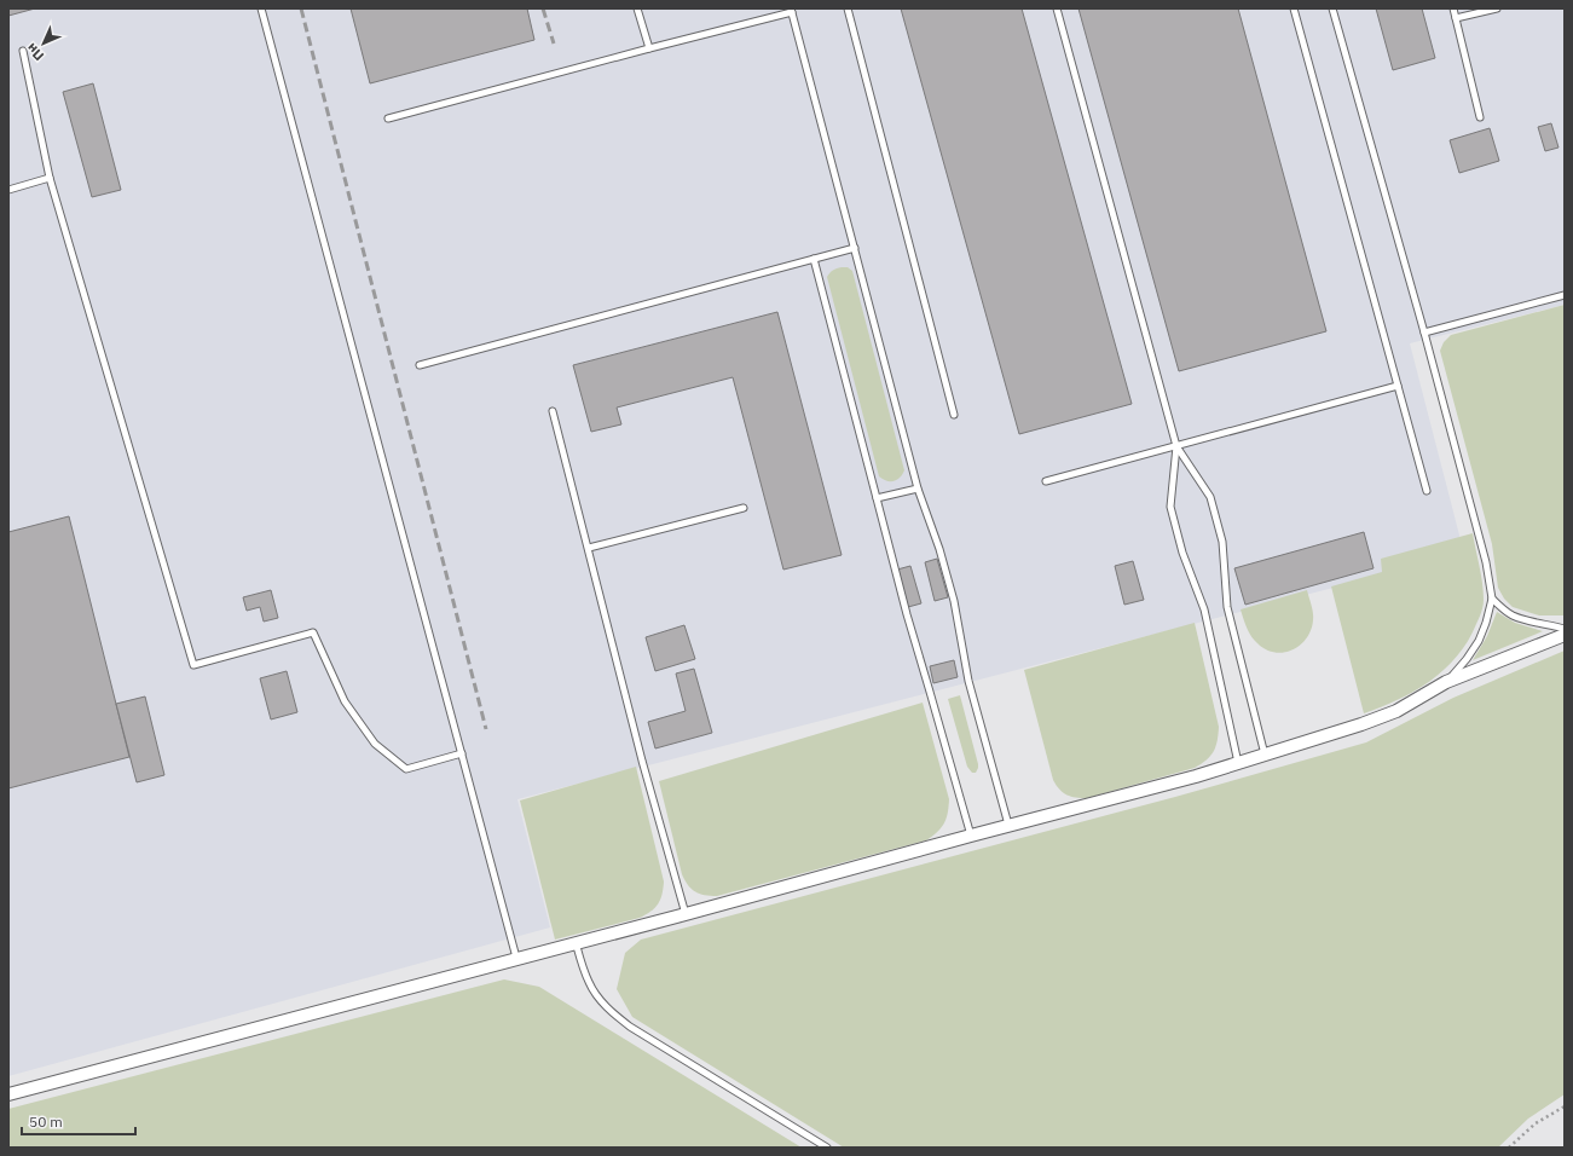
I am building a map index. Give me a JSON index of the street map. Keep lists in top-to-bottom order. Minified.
{"scale_bar":"50 m","north":"bottom left"}
